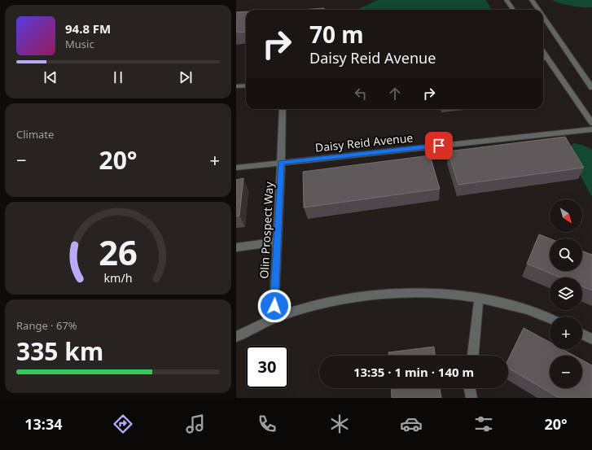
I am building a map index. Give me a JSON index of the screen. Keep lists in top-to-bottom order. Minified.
{"streets":{"street":["Daisy Reid Avenue","Olin Prospect Way"]},"crossings":[["Daisy Reid Avenue","Olin Prospect Way"]],"north":"bottom right","page":{"turn":["70 m","Daisy Reid Avenue"],"song":["94.8 FM","Music"],"tile":["Climate",["Range · 67%","335 km"]],"heat":["−","20°","+"],"map_buttons":["+","−"],"limit":"30","trip":"13:35 · 1 min · 140 m","tabs":["13:34","20°"],"gauge":["26","km/h"]}}
